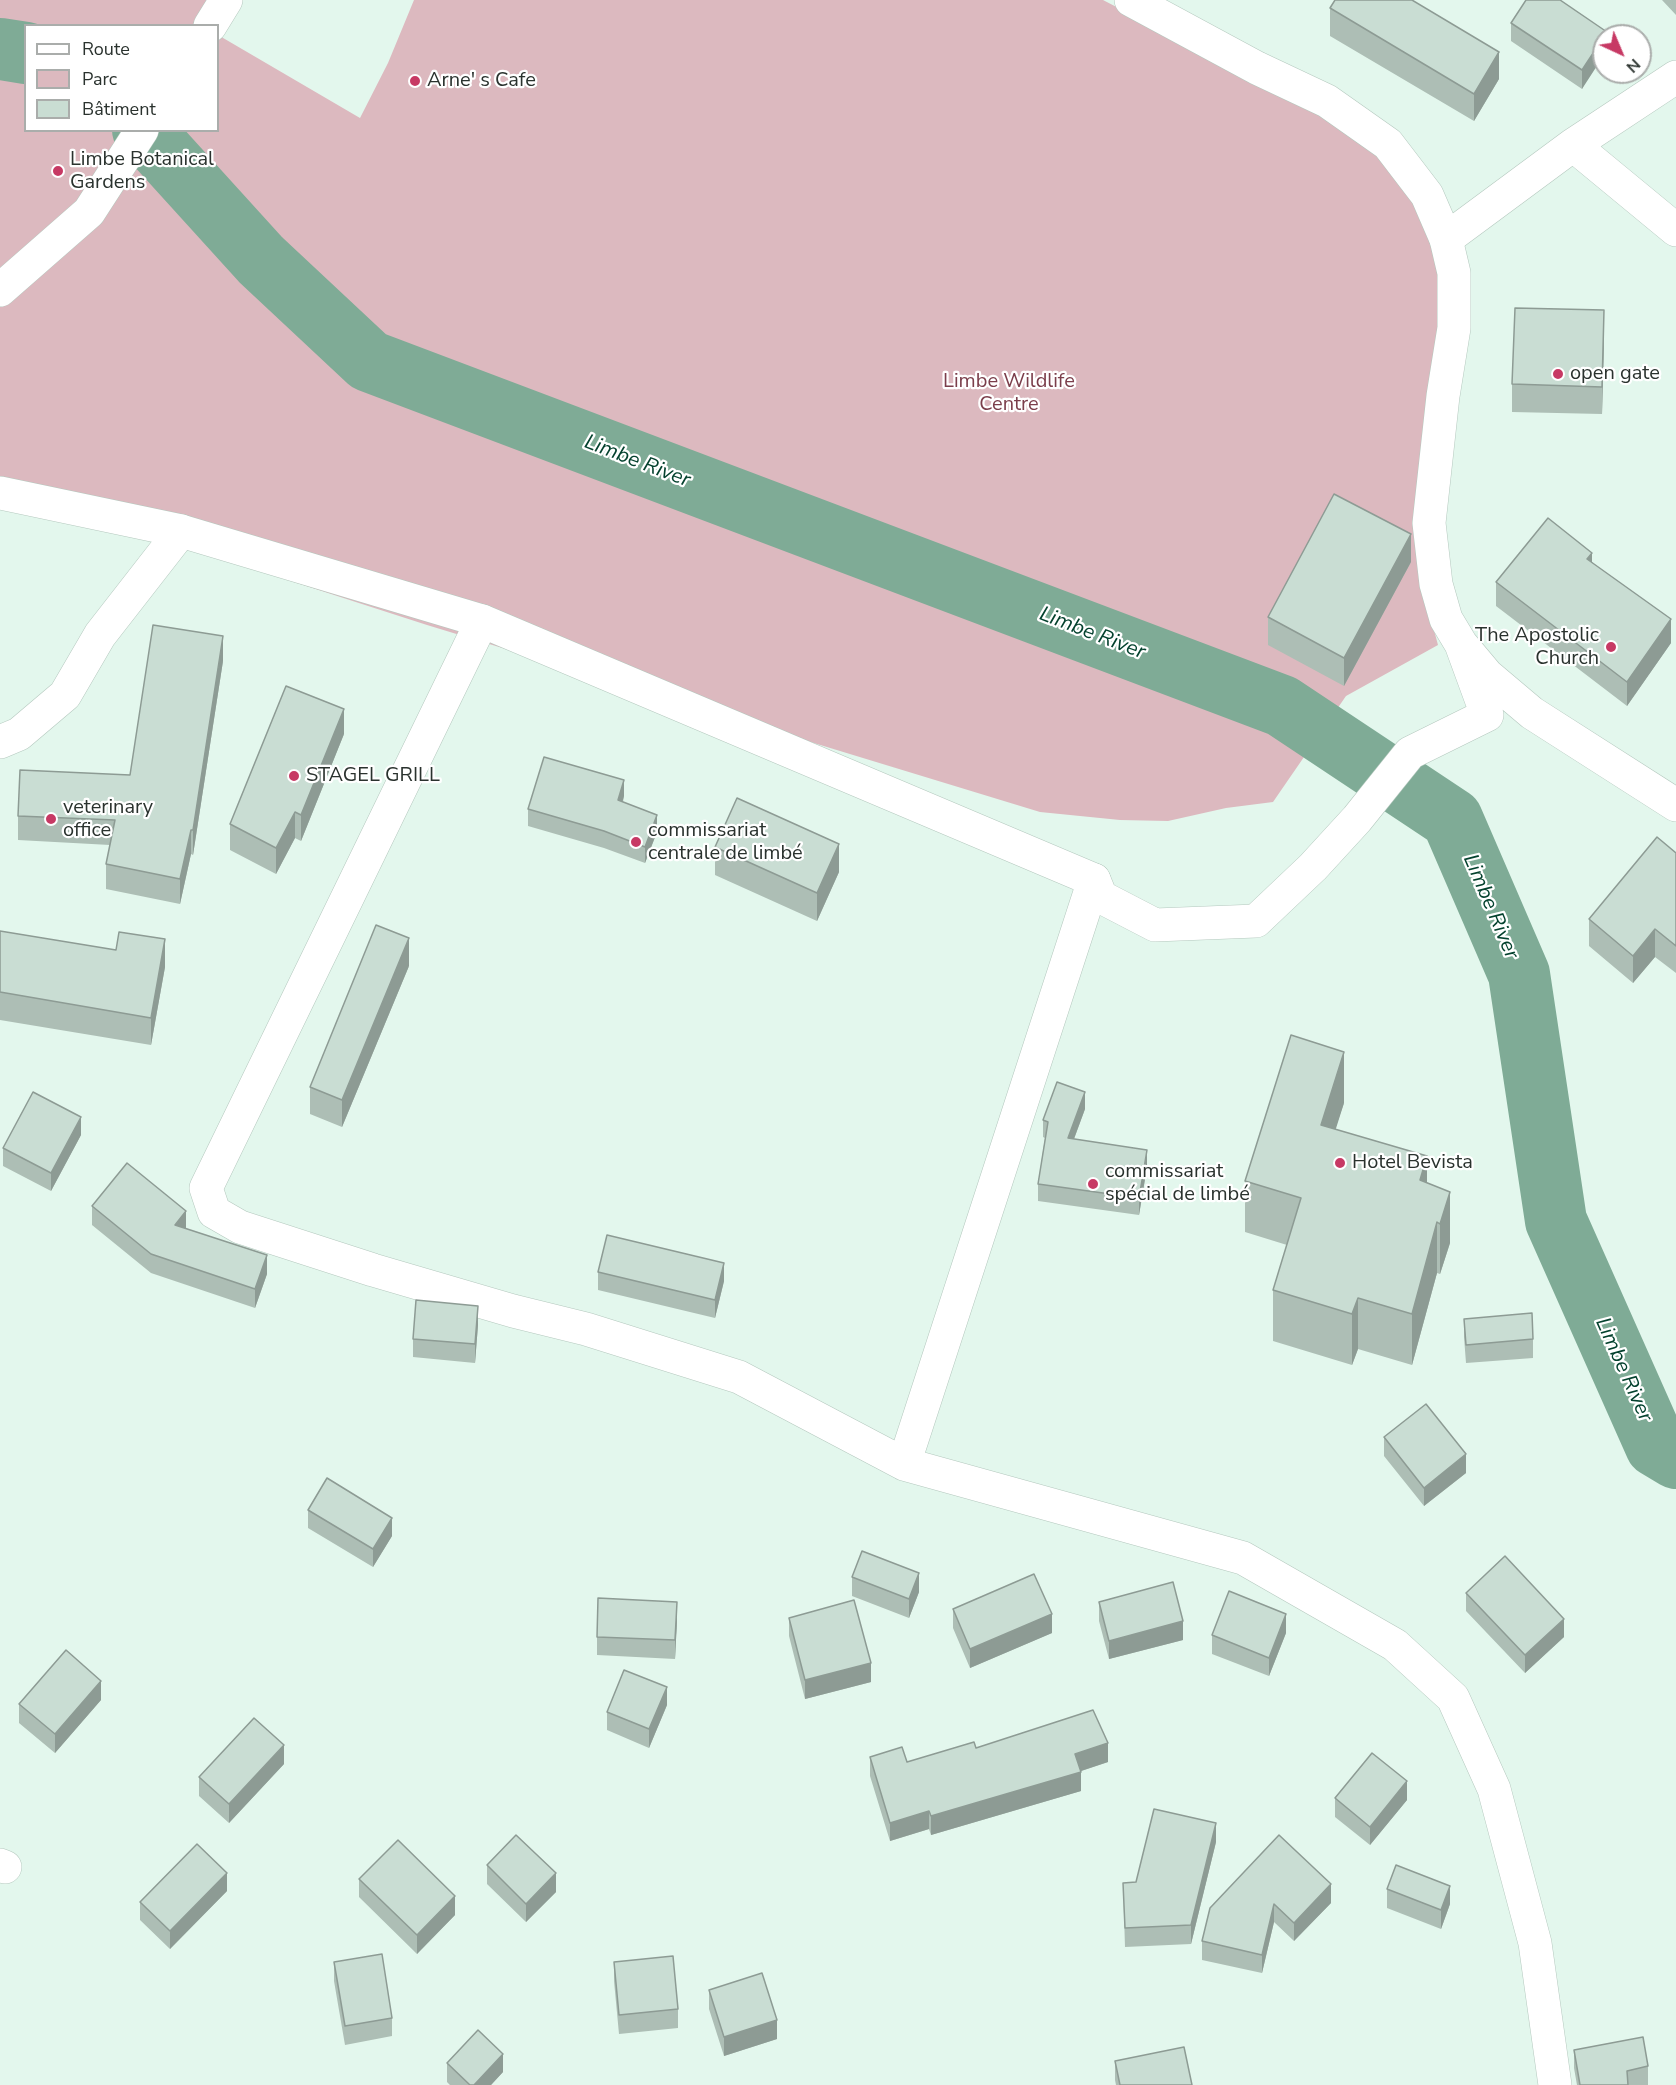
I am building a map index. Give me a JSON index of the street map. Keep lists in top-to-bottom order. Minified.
{"water":["Limbe River"],"parks":["Limbe Wildlife Centre"],"places":["Arne' s Cafe","Limbe Botanical Gardens","open gate","The Apostolic Church","STAGEL GRILL","veterinary office","commissariat centrale de limbé","Hotel Bevista","commissariat spécial de limbé"],"legend":["Route","Parc","Bâtiment"],"north":"bottom right"}
